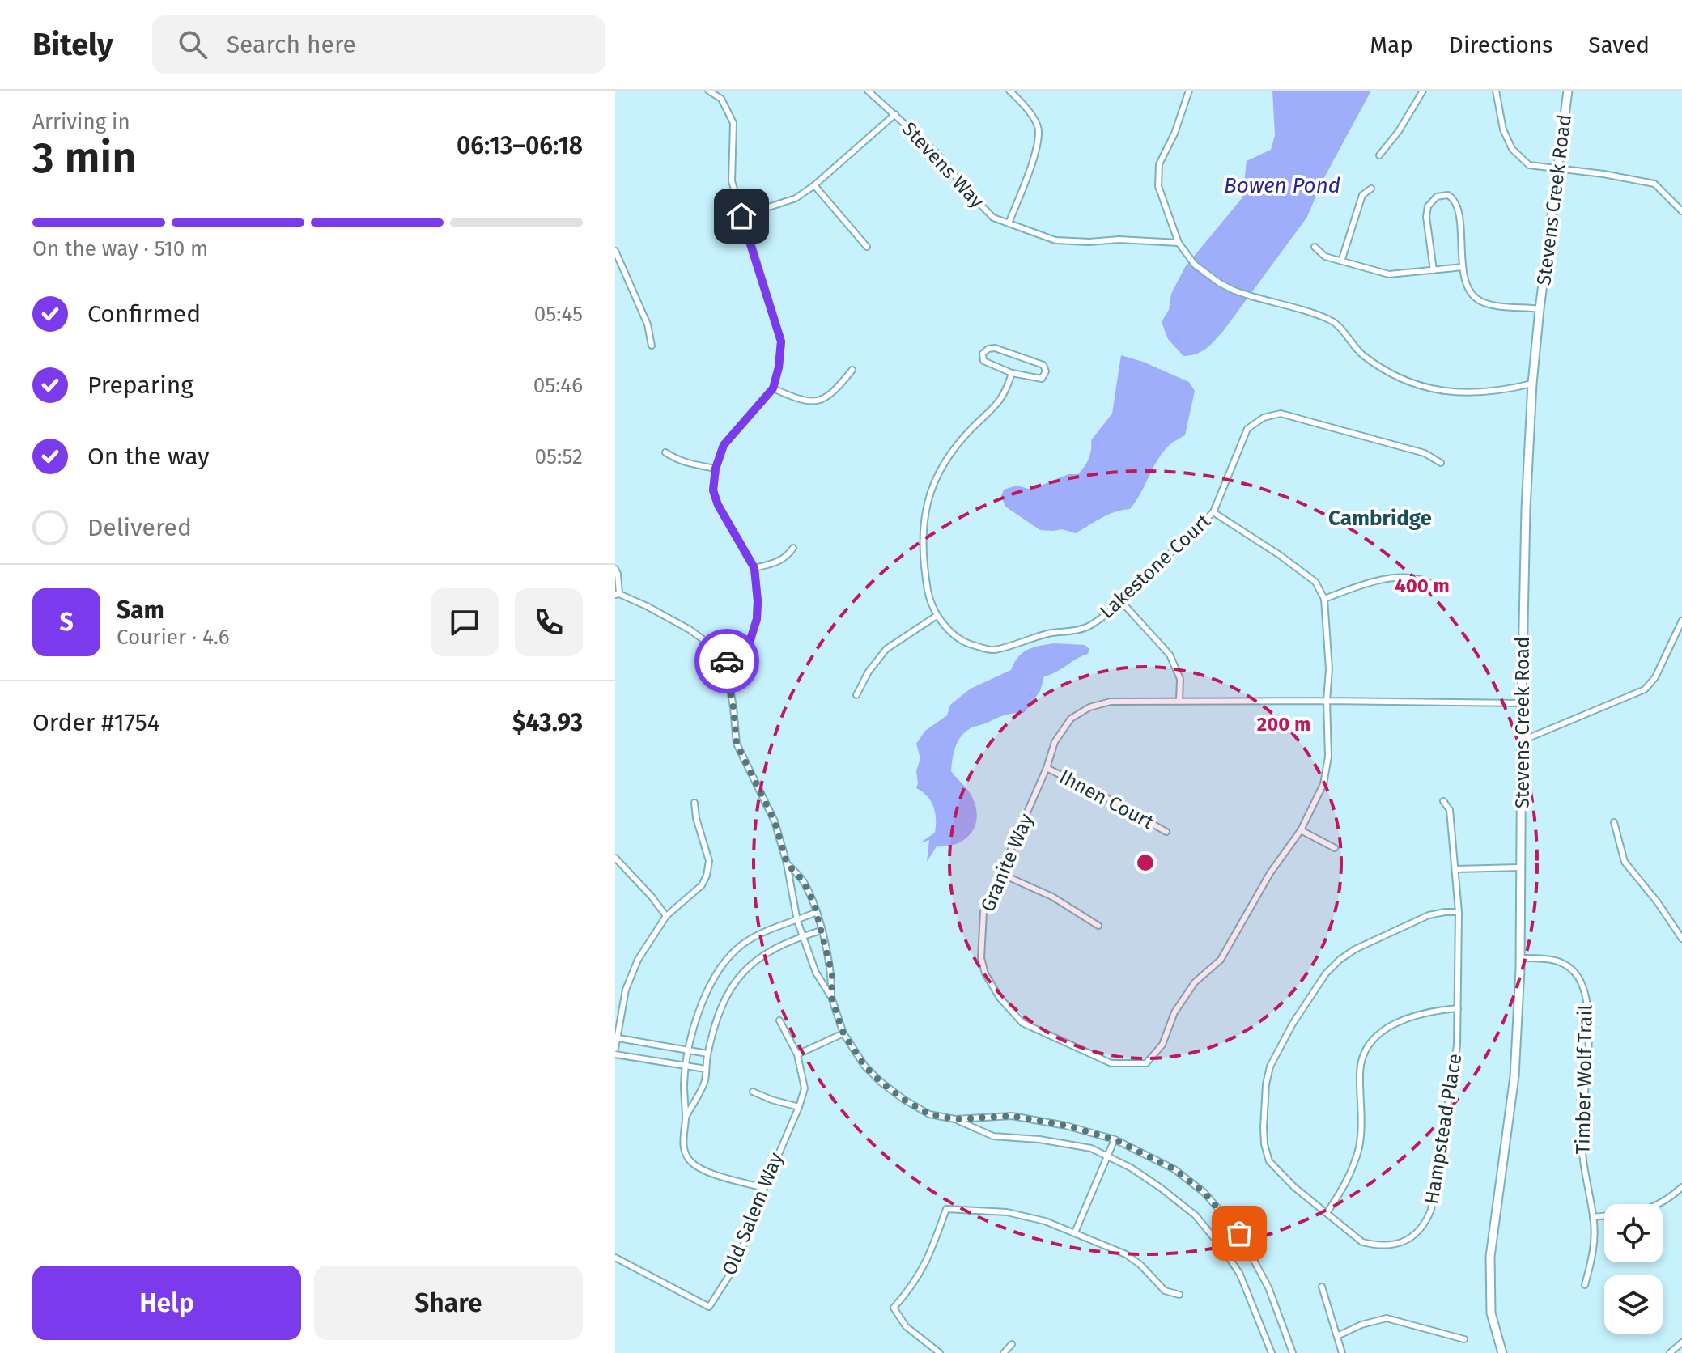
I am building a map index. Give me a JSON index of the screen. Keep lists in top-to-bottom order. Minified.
{"streets":{"street":["Stevens Way","Stevens Creek Road","Lakestone Court","Ihnen Court","Granite Way","Timber Wolf Trail","Hampstead Place","Old Salem Way"]},"crossings":[["Stevens Creek Road","Granite Way"],["Stevens Creek Road","Timber Wolf Trail"],["Ihnen Court","Granite Way"]],"districts":["Cambridge"],"water":["Bowen Pond"],"page":{"header":"Bitely","search":"Search here","nav":["Map","Directions","Saved"],"heading":["3 min","Arriving in","06:13–06:18"],"panel":["Sam","Courier · 4.6","Order #1754","$43.93"],"bar":"On the way · 510 m","list":[["Confirmed","05:45"],["Preparing","05:46"],["On the way","05:52"],"Delivered"],"round":"S","buttons":["Help","Share"]},"rings":["400 m","200 m"]}
